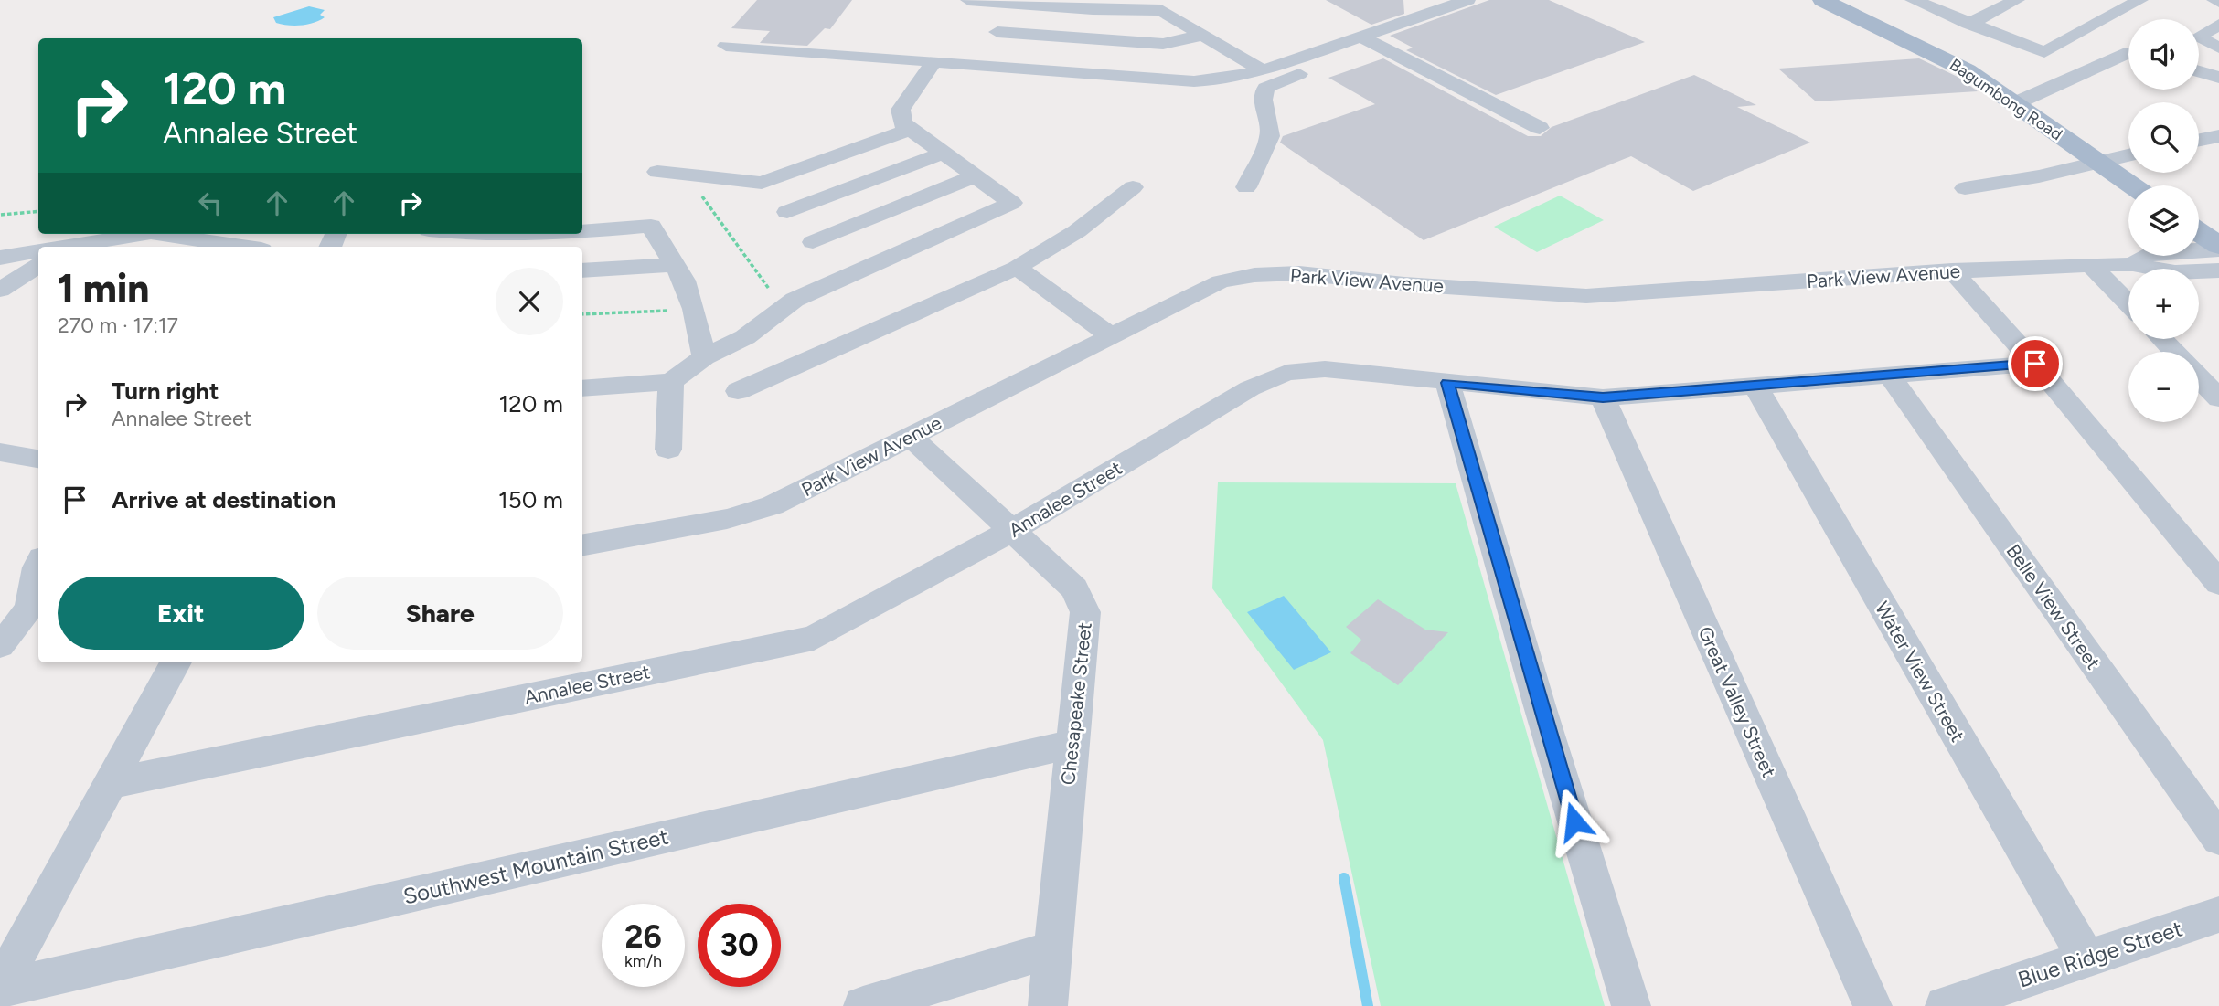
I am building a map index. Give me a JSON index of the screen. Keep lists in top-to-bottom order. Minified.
{"streets":{"main road":["Bagumbong Road"],"street":["Park View Avenue","Annalee Street","Belle View Street","Water View Street","Great Valley Street","Chesapeake Street","Southwest Mountain Street","Blue Ridge Street"]},"crossings":[["Park View Avenue","Chesapeake Street"],["Annalee Street","Belle View Street"],["Annalee Street","Water View Street"],["Annalee Street","Great Valley Street"],["Annalee Street","Chesapeake Street"],["Water View Street","Blue Ridge Street"],["Chesapeake Street","Southwest Mountain Street"]],"page":{"map_buttons":["+","−"],"turn":["120 m","Annalee Street"],"heading":["1 min","270 m · 17:17"],"list":[{"name":"Turn right","note":"Annalee Street","value":"120 m"},{"name":"Arrive at destination","value":"150 m"}],"buttons":["Exit","Share"],"speed":"26 km/h","limit":"30"}}
